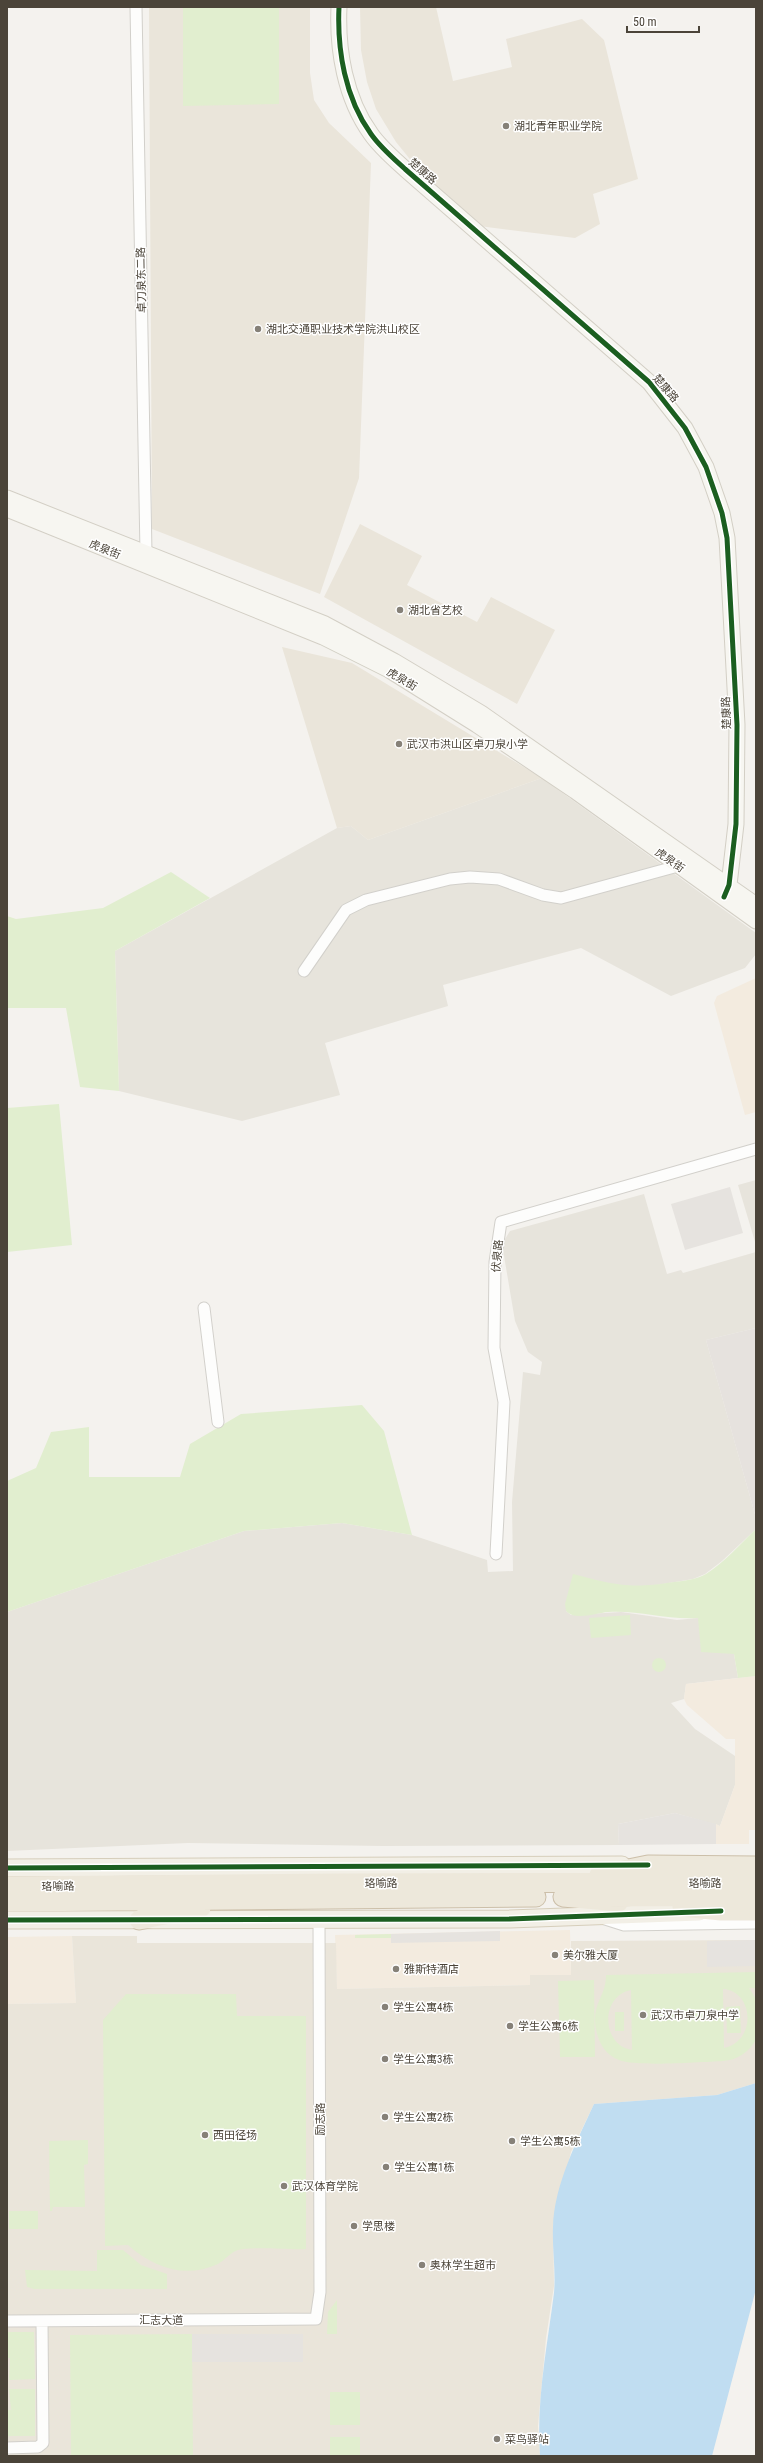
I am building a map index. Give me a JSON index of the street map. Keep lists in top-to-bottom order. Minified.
{"streets":{"highway":["珞喻路"],"main road":["楚康路","虎泉街"],"street":["卓刀泉东二路","伏泉路","励志路","汇志大道"]},"crossings":[["楚康路","虎泉街"],["卓刀泉东二路","虎泉街"],["励志路","汇志大道"]],"places":["湖北青年职业学院","湖北交通职业技术学院洪山校区","湖北省艺校","武汉市洪山区卓刀泉小学","美尔雅大厦","雅斯特酒店","学生公寓4栋","武汉市卓刀泉中学","学生公寓6栋","学生公寓3栋","学生公寓2栋","西田径场","学生公寓5栋","学生公寓1栋","武汉体育学院","学思楼","奥林学生超市","菜鸟驿站"],"scale_bar":"50 m"}
